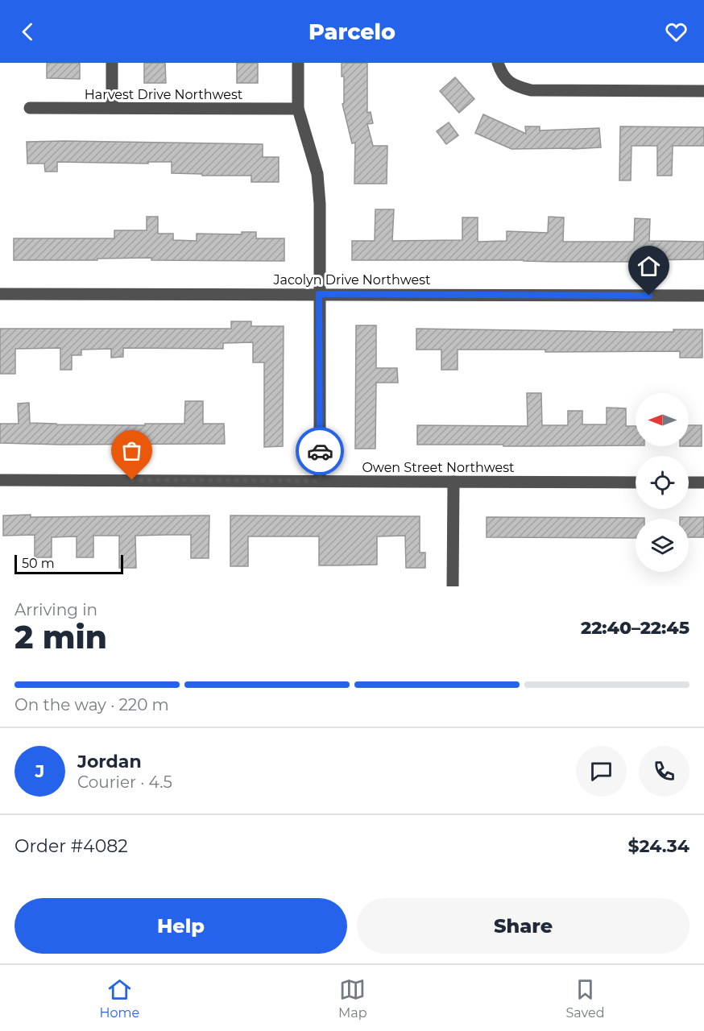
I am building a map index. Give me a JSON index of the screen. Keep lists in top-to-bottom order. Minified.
{"streets":{"street":["Harvest Drive Northwest","Jacolyn Drive Northwest","Owen Street Northwest"]},"scale_bar":"50 m","north":"left","page":{"header":"Parcelo","scale":"50 m","heading":["2 min","Arriving in","22:40–22:45"],"panel":["Jordan","Courier · 4.5","Order #4082","$24.34"],"bar":"On the way · 220 m","round":"J","buttons":["Help","Share"],"tabs":["Home","Map","Saved"]}}
